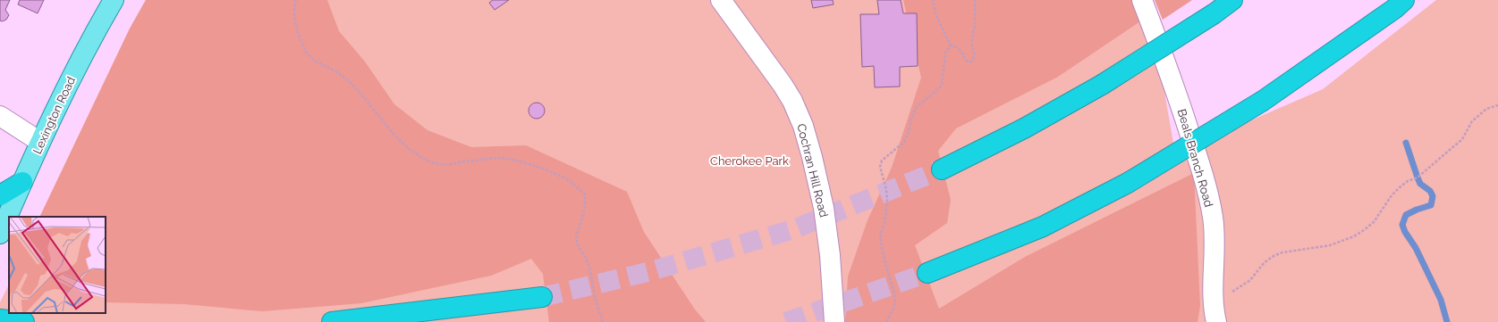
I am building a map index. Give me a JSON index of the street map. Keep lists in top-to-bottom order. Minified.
{"streets":{"main road":["Lexington Road"],"street":["Beals Branch Road","Cochran Hill Road"]},"parks":["Cherokee Park"]}
